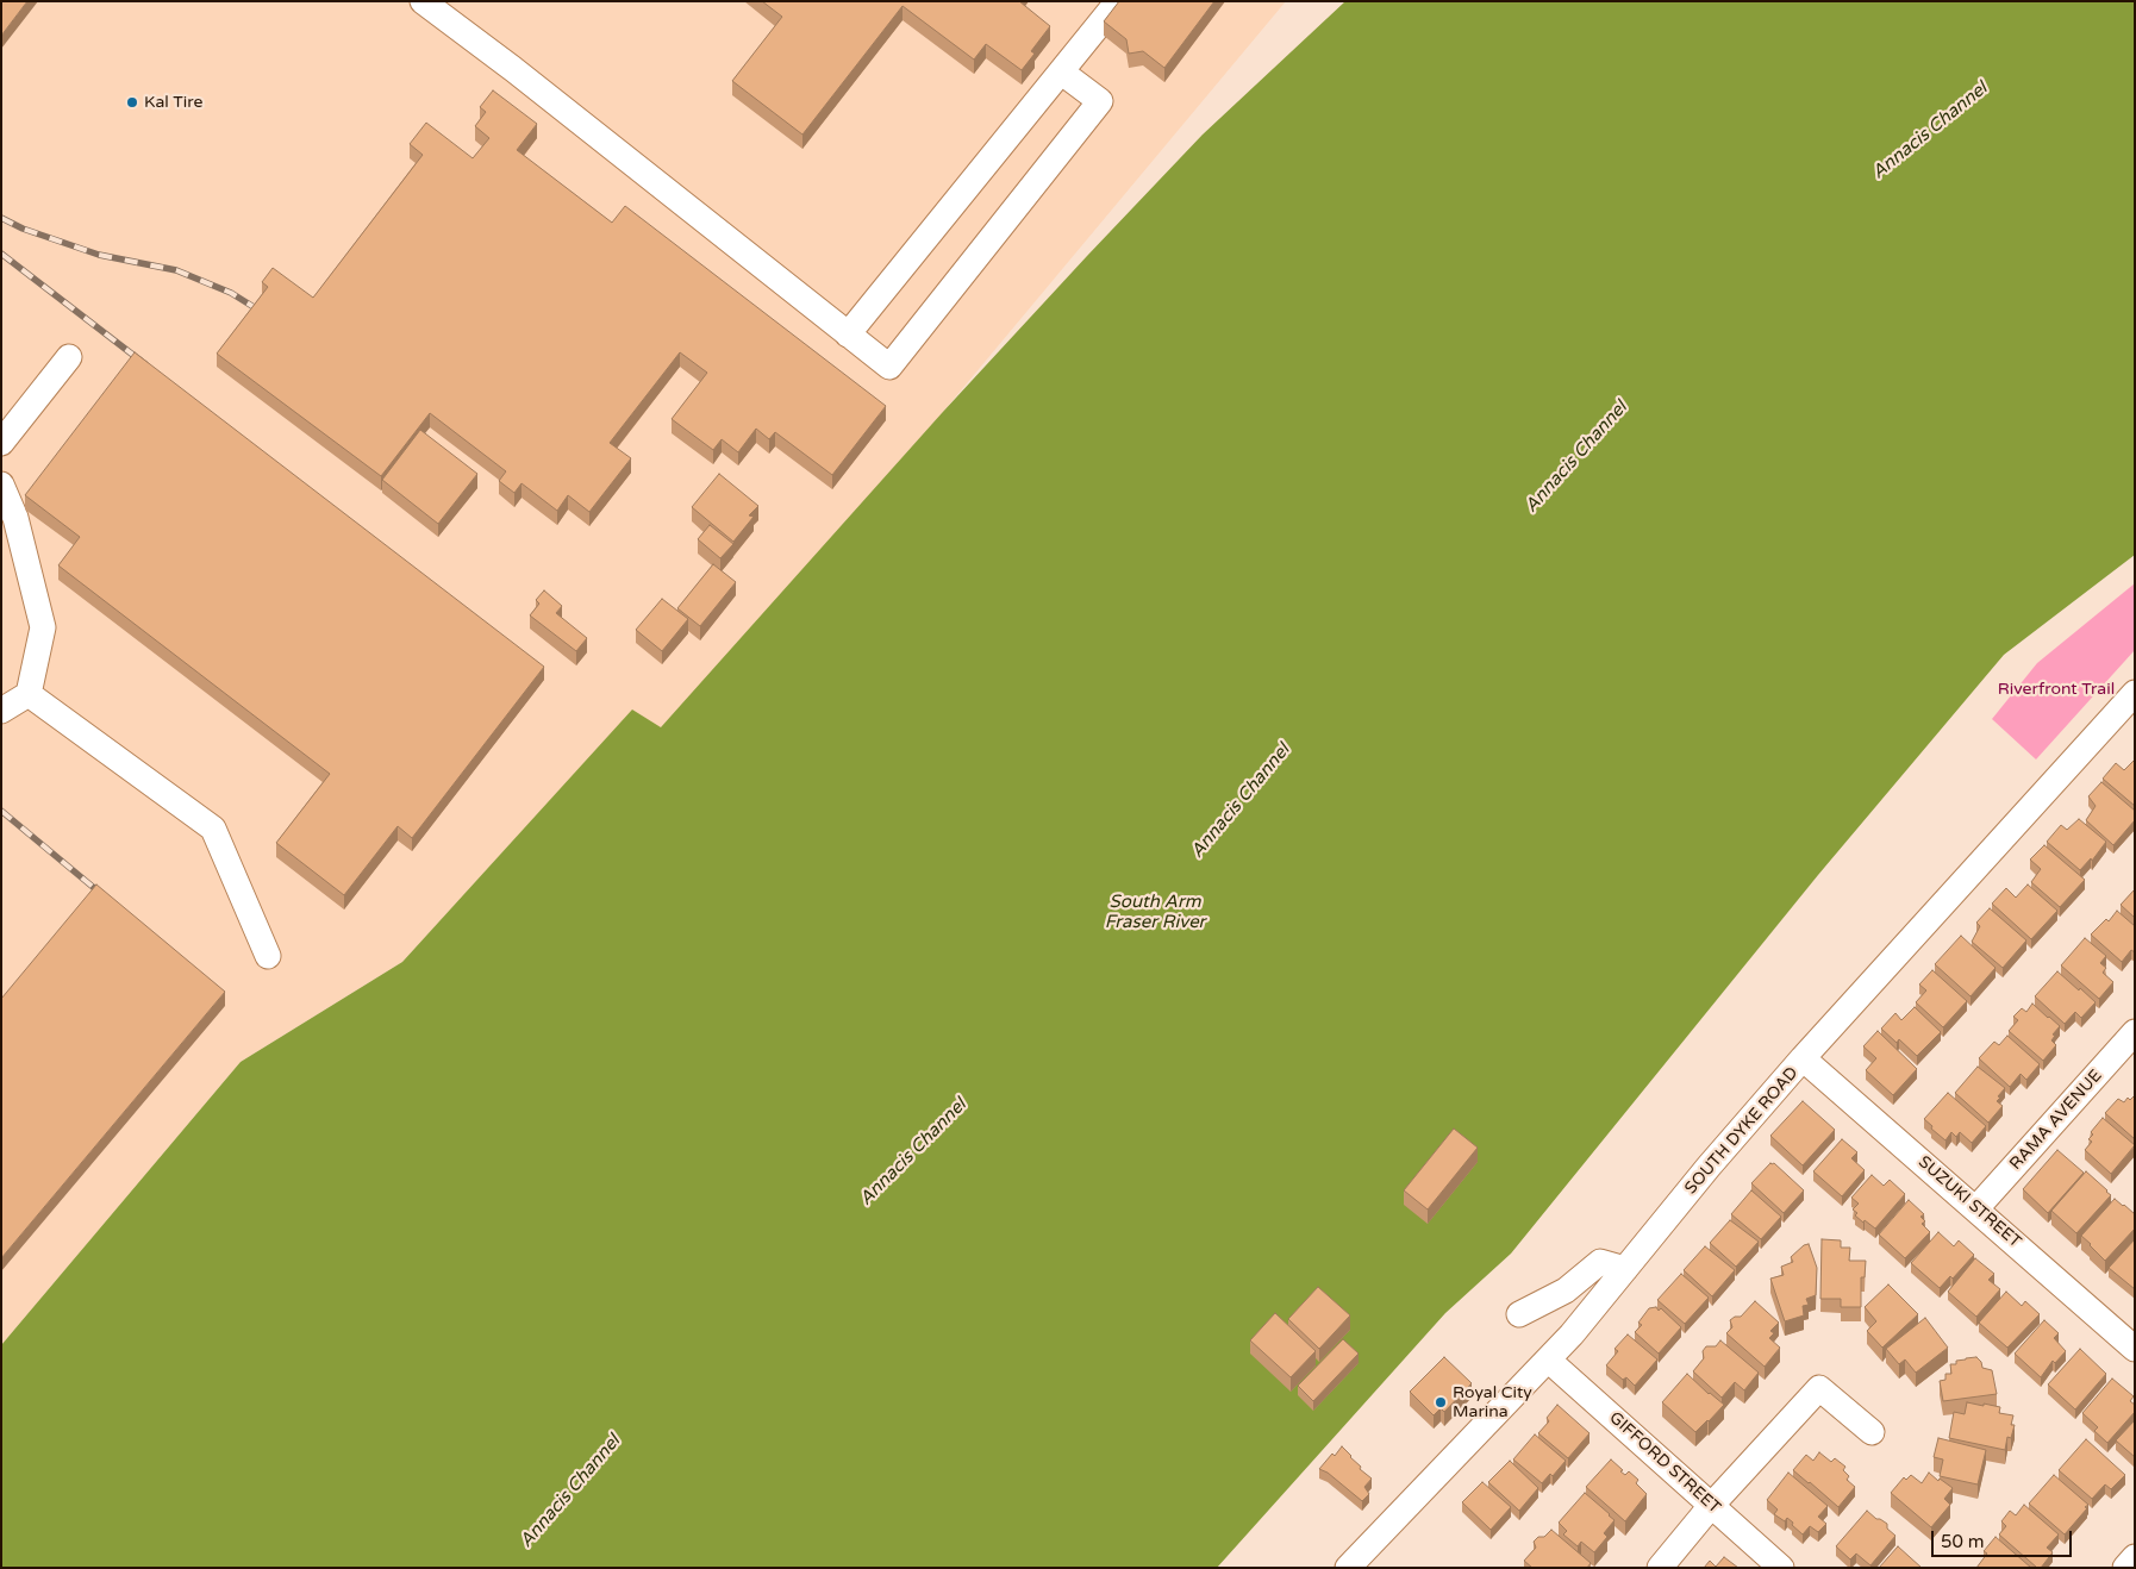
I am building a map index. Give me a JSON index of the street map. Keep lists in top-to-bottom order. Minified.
{"streets":{"street":["RAMA AVENUE","SOUTH DYKE ROAD","SUZUKI STREET","GIFFORD STREET"]},"crossings":[["RAMA AVENUE","SUZUKI STREET"],["SOUTH DYKE ROAD","SUZUKI STREET"],["SOUTH DYKE ROAD","GIFFORD STREET"]],"water":["Annacis Channel","South Arm Fraser River"],"parks":["Riverfront Trail"],"places":["Kal Tire","Royal City Marina"],"scale_bar":"50 m"}
